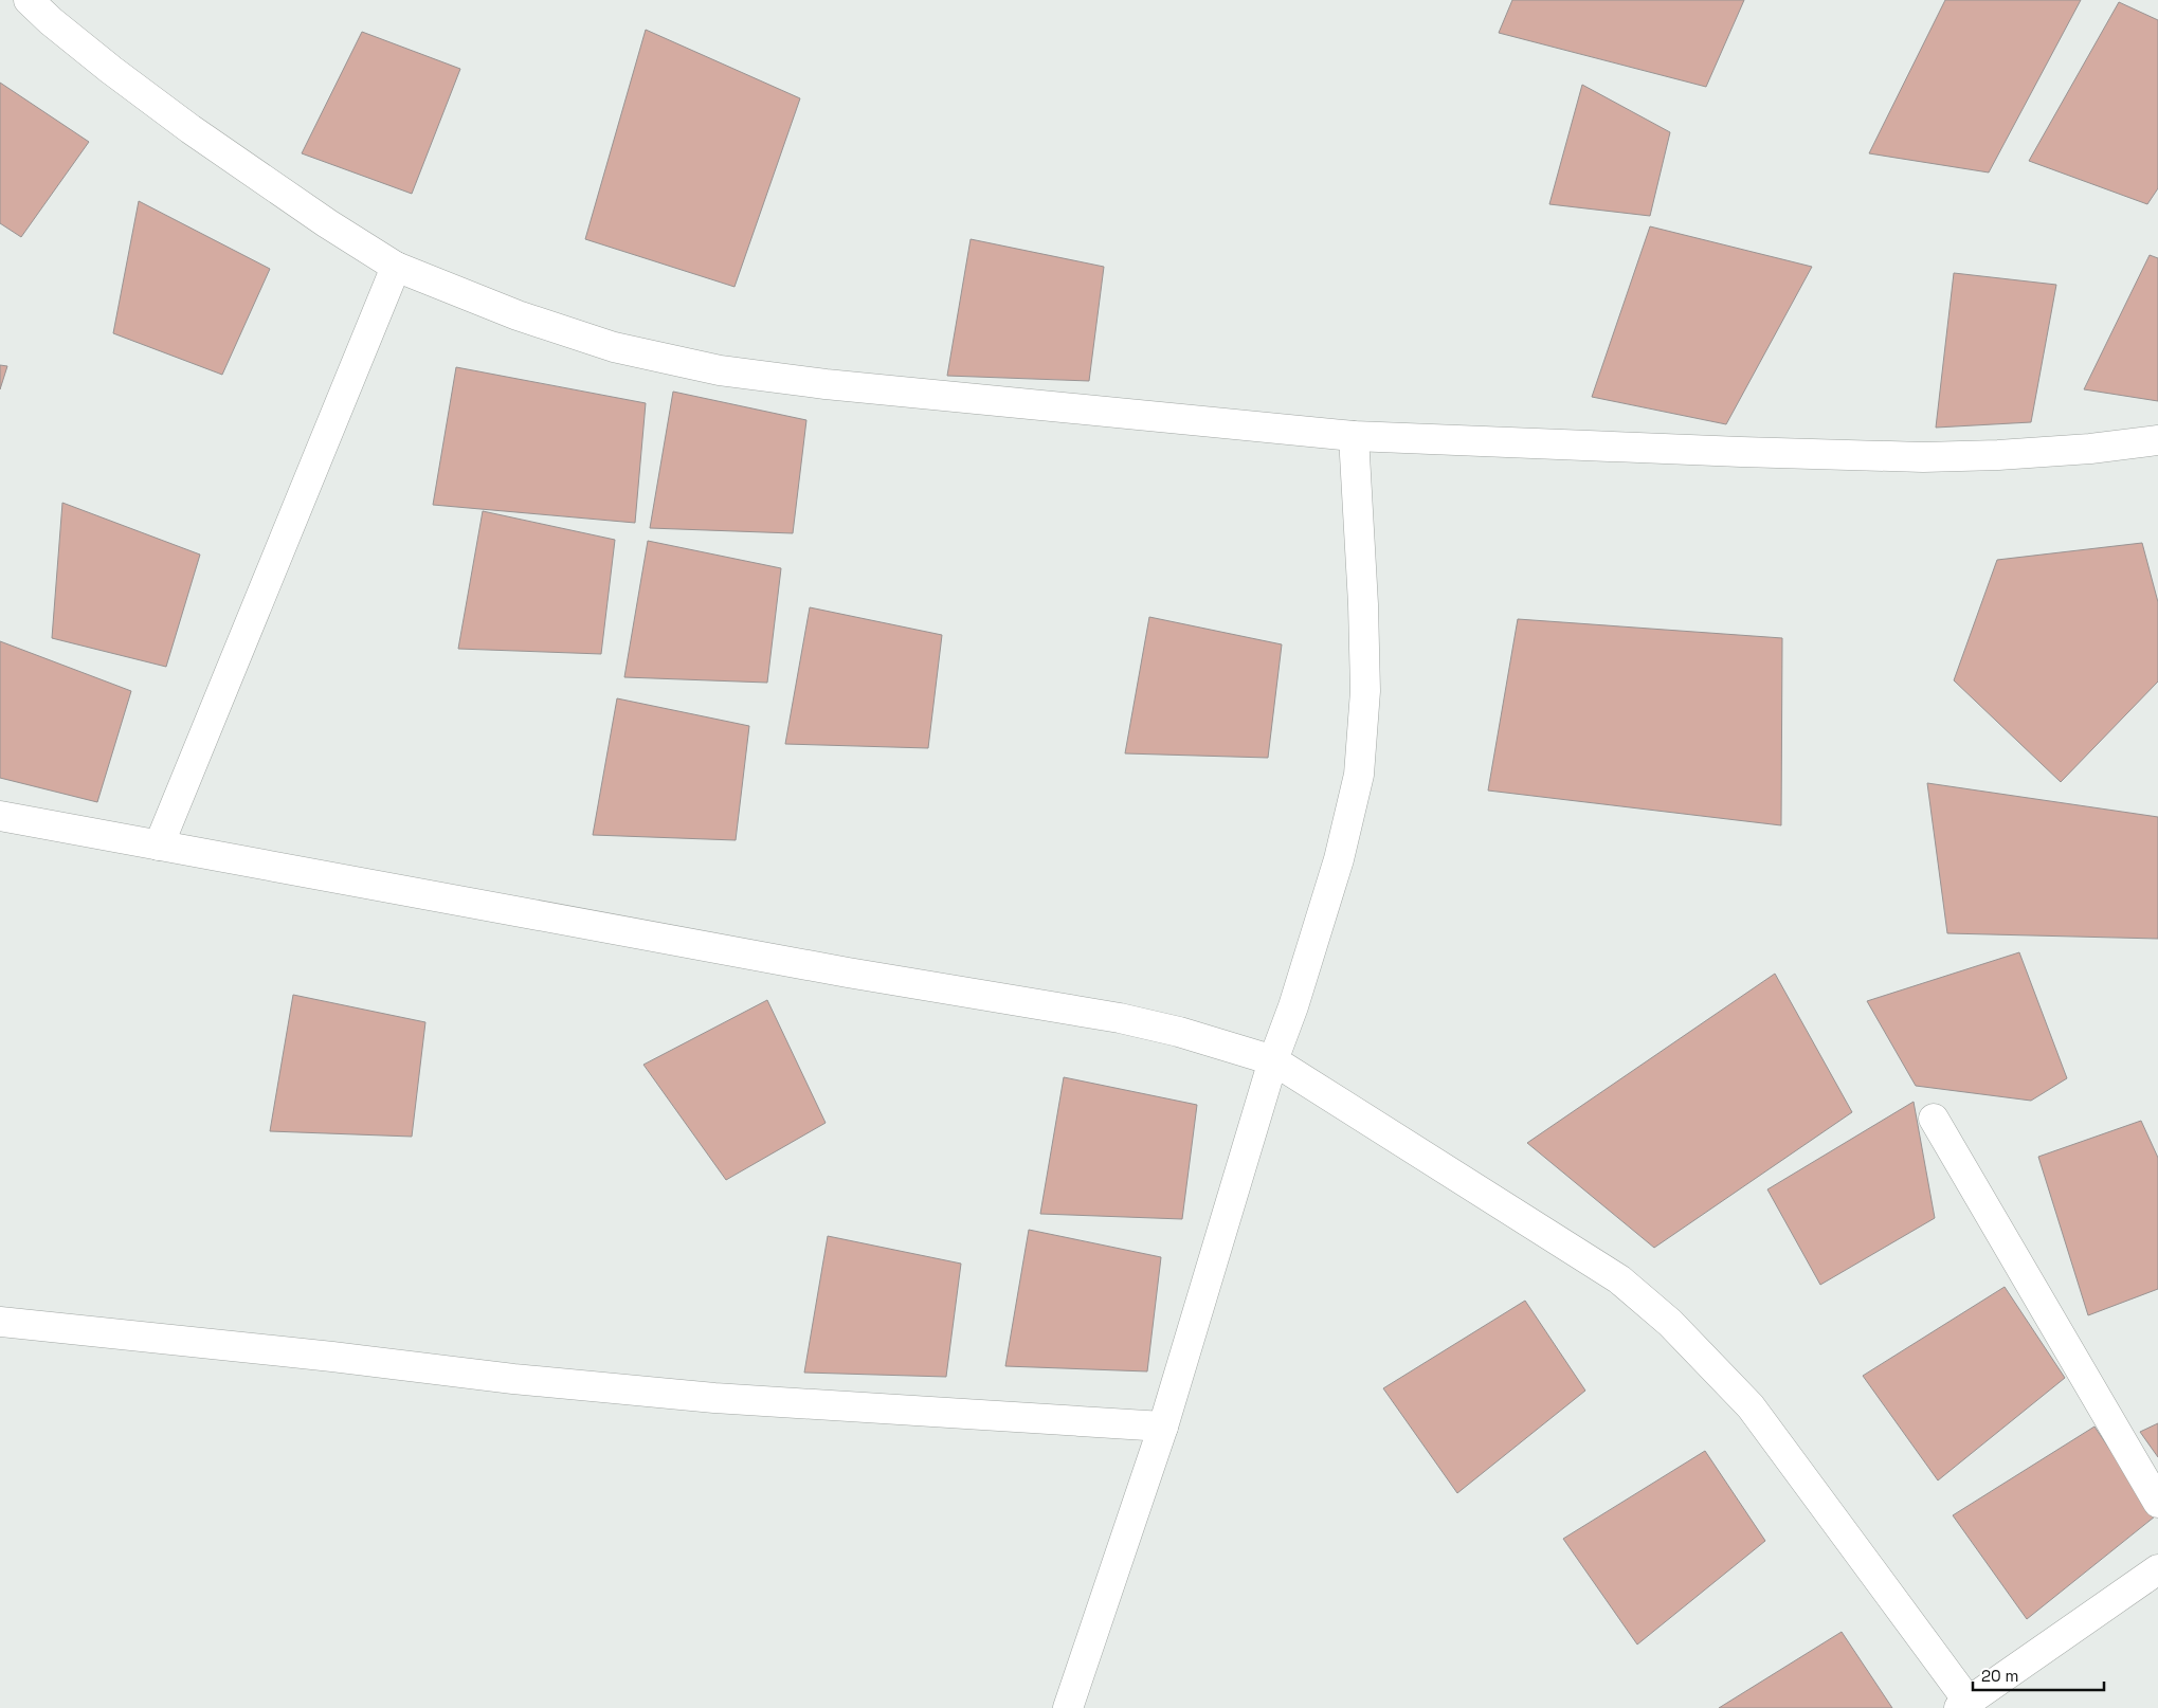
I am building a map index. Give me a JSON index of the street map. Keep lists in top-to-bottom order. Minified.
{"scale_bar":"20 m"}
